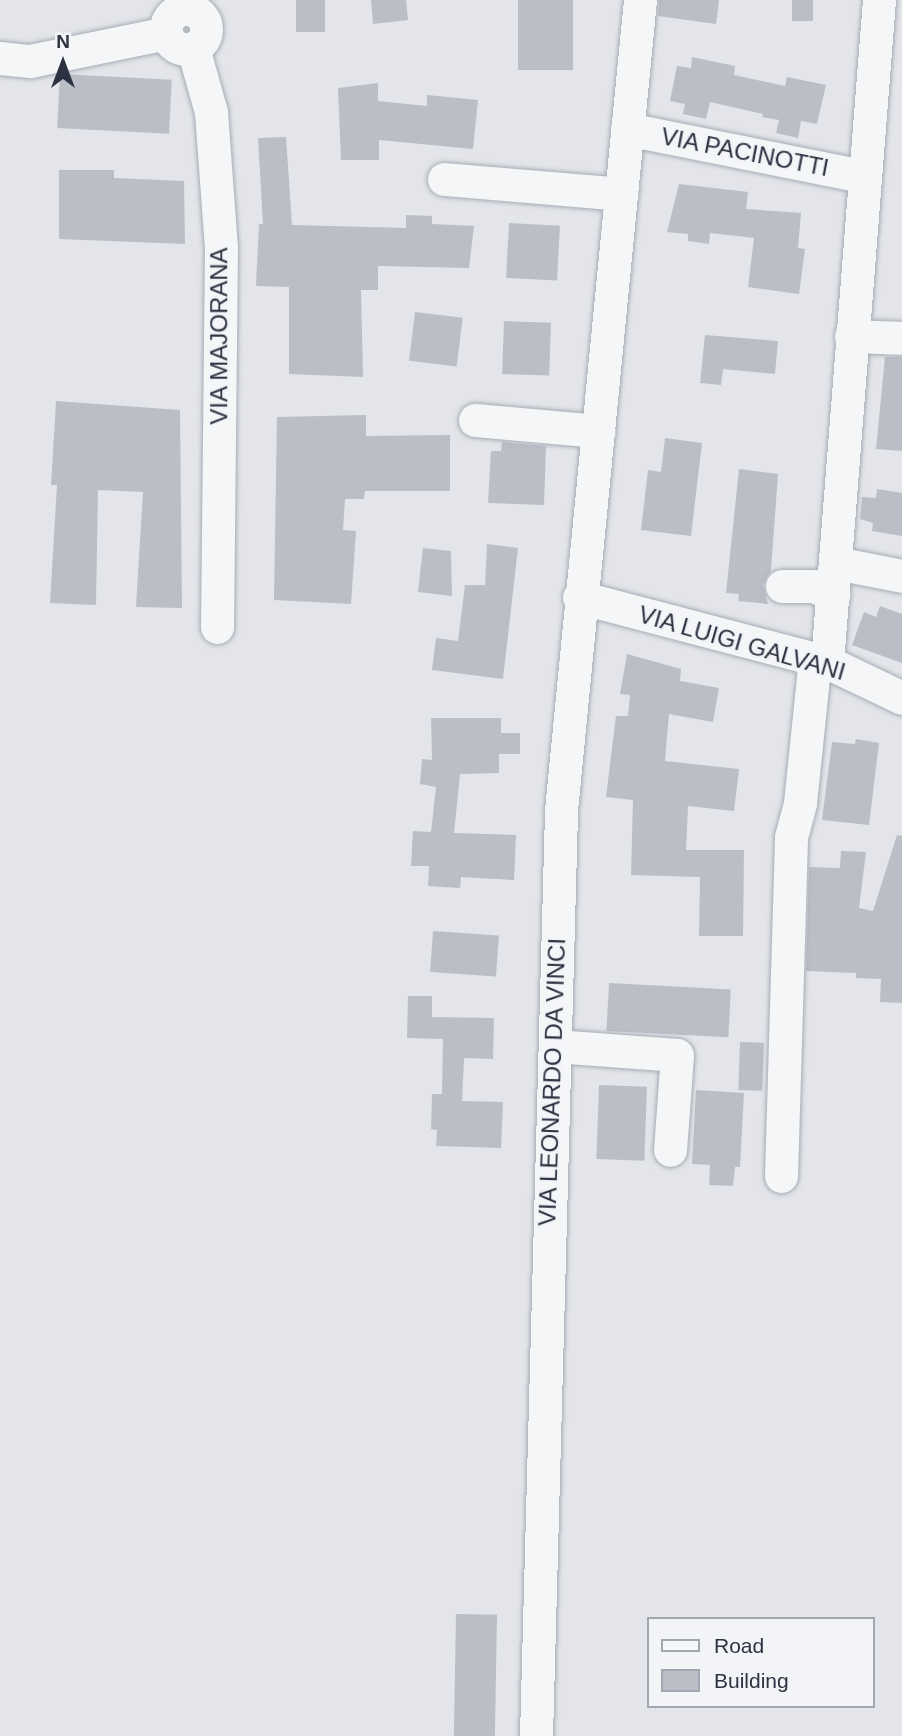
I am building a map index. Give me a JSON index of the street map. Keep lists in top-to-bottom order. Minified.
{"streets":{"street":["VIA PACINOTTI","VIA MAJORANA","VIA LUIGI GALVANI","VIA LEONARDO DA VINCI"]},"crossings":[["VIA PACINOTTI","VIA LUIGI GALVANI"],["VIA PACINOTTI","VIA LEONARDO DA VINCI"],["VIA LUIGI GALVANI","VIA LEONARDO DA VINCI"]],"legend":["Road","Building"],"north":"top"}
